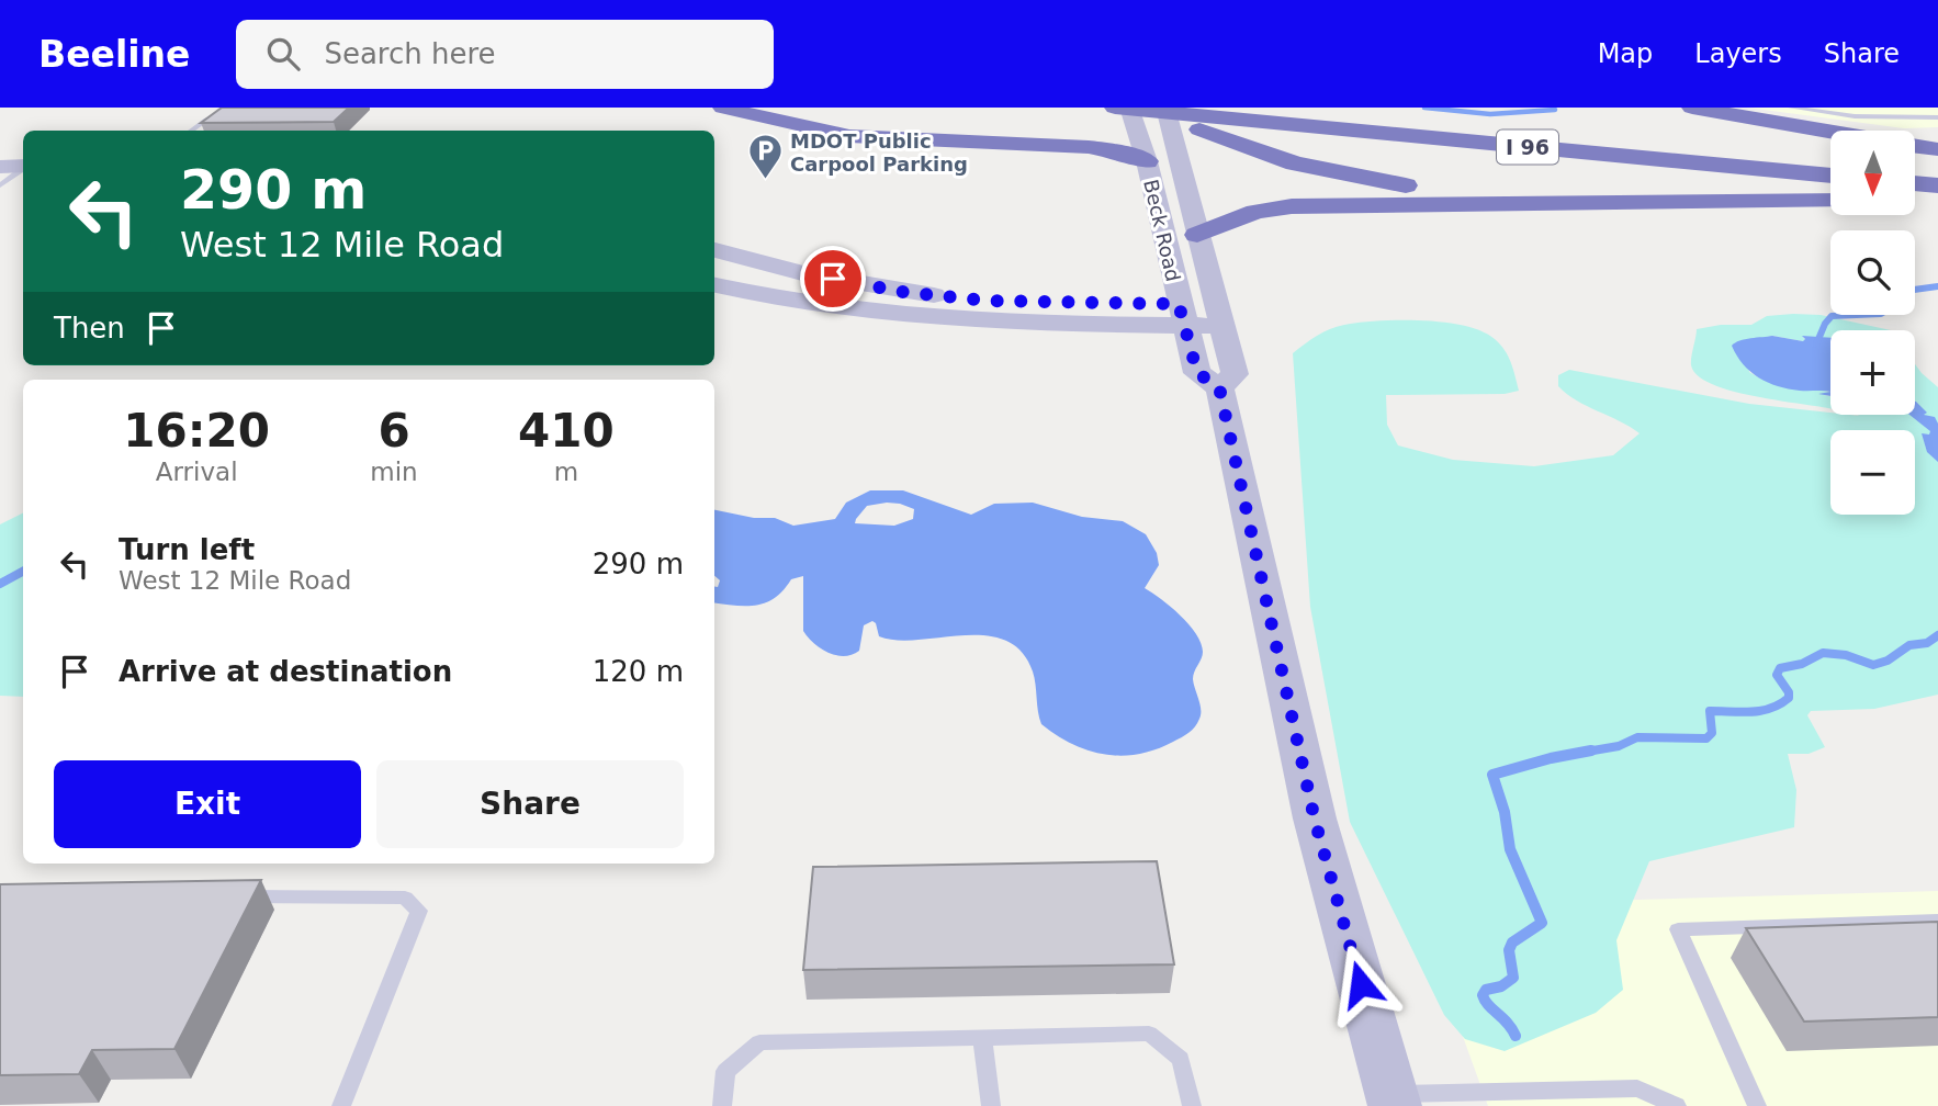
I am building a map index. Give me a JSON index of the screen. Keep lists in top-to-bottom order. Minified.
{"streets":{"highway":["I 96"],"main road":["Beck Road"]},"places":{"parking":["MDOT Public Carpool Parking"]},"north":"bottom","page":{"header":"Beeline","search":"Search here","nav":["Map","Layers","Share"],"map_buttons":["+","−"],"turn":["290 m","West 12 Mile Road"],"then":"Then","eta":["16:20","Arrival","6","min","410","m"],"list":[{"name":"Turn left","note":"West 12 Mile Road","value":"290 m"},{"name":"Arrive at destination","value":"120 m"}],"buttons":["Exit","Share"]}}
